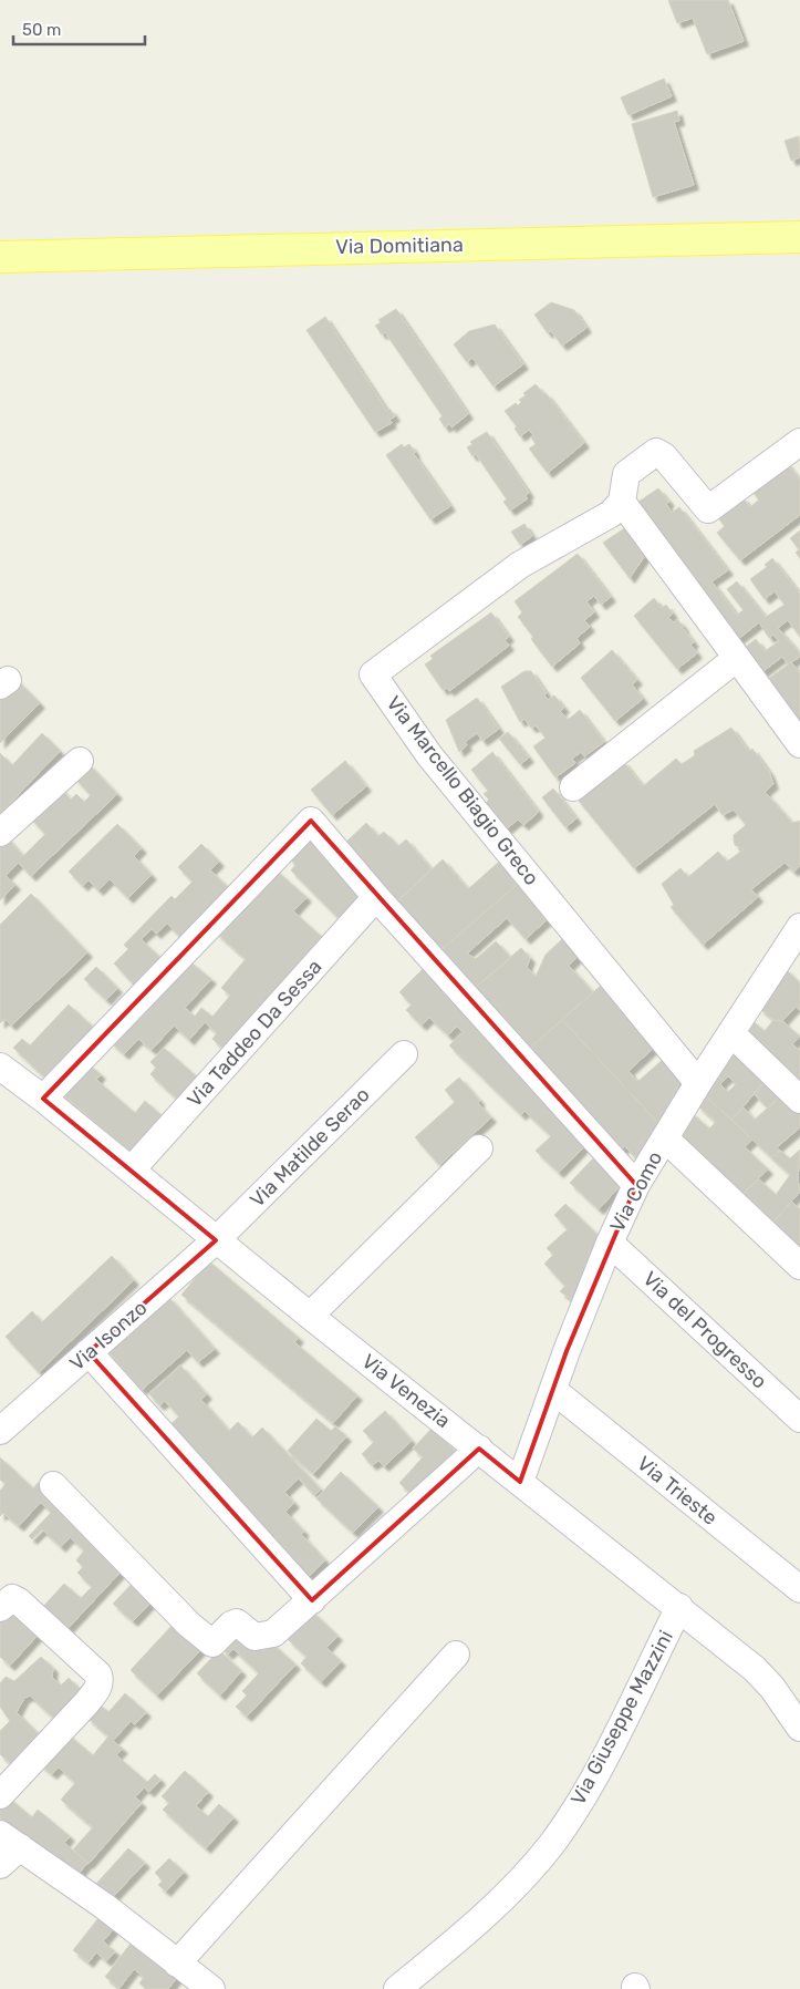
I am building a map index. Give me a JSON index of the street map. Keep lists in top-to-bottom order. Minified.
{"streets":{"main road":["Via Domitiana"],"street":["Via Marcello Biagio Greco","Via Taddeo Da Sessa","Via Matilde Serao","Via Como","Via del Progresso","Via Isonzo","Via Venezia","Via Trieste","Via Giuseppe Mazzini"]},"crossings":[["Via Marcello Biagio Greco","Via Como"],["Via Taddeo Da Sessa","Via Venezia"],["Via Matilde Serao","Via Isonzo"],["Via Matilde Serao","Via Venezia"],["Via Como","Via del Progresso"],["Via Como","Via Venezia"],["Via Como","Via Trieste"],["Via Isonzo","Via Venezia"],["Via Venezia","Via Giuseppe Mazzini"]],"scale_bar":"50 m"}
